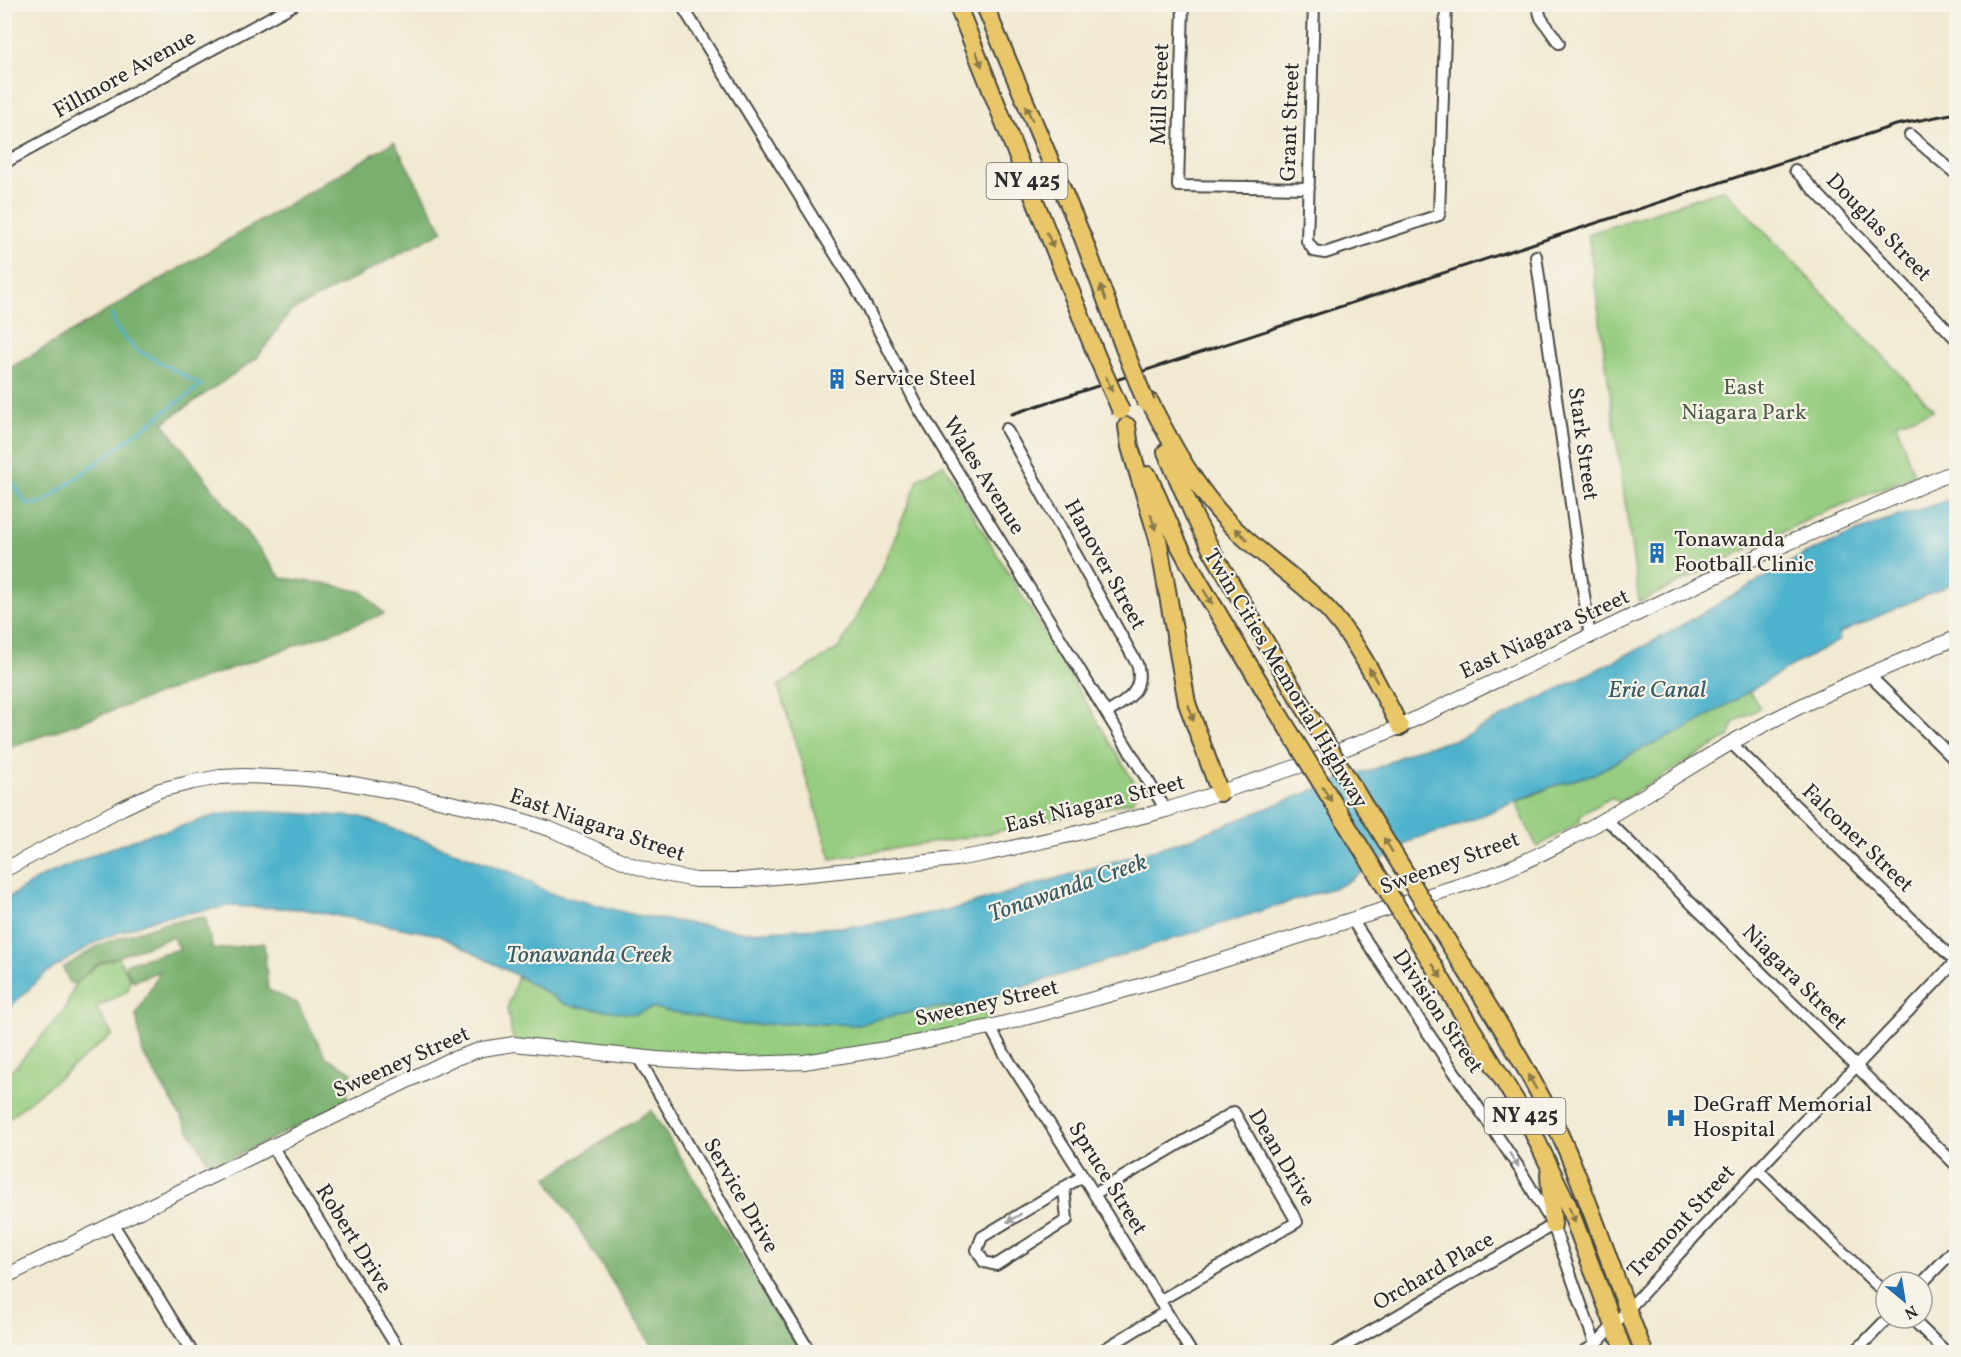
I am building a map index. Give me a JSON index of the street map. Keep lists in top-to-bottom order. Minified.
{"streets":{"main road":["NY 425","Twin Cities Memorial Highway"],"street":["Fillmore Avenue","Mill Street","Grant Street","Douglas Street","Stark Street","Wales Avenue","Hanover Street","East Niagara Street","Falconer Street","Sweeney Street","Niagara Street","Division Street","Dean Drive","Spruce Street","Service Drive","Tremont Street","Robert Drive","Orchard Place"]},"crossings":[["Mill Street","Grant Street"],["NY 425","Twin Cities Memorial Highway"],["Stark Street","East Niagara Street"],["Wales Avenue","Hanover Street"],["Wales Avenue","East Niagara Street"],["Twin Cities Memorial Highway","Tremont Street"],["Falconer Street","Sweeney Street"],["Falconer Street","Tremont Street"],["Sweeney Street","Niagara Street"],["Sweeney Street","Division Street"],["Sweeney Street","Spruce Street"],["Sweeney Street","Service Drive"],["Sweeney Street","Robert Drive"],["Niagara Street","Tremont Street"],["Division Street","Tremont Street"],["Division Street","Orchard Place"],["Dean Drive","Spruce Street"]],"one_way":["Division Street"],"water":["Erie Canal","Tonawanda Creek"],"parks":["East Niagara Park"],"places":{"building":["Service Steel","Tonawanda Football Clinic"],"hospital":["DeGraff Memorial Hospital"]},"north":"bottom right"}
